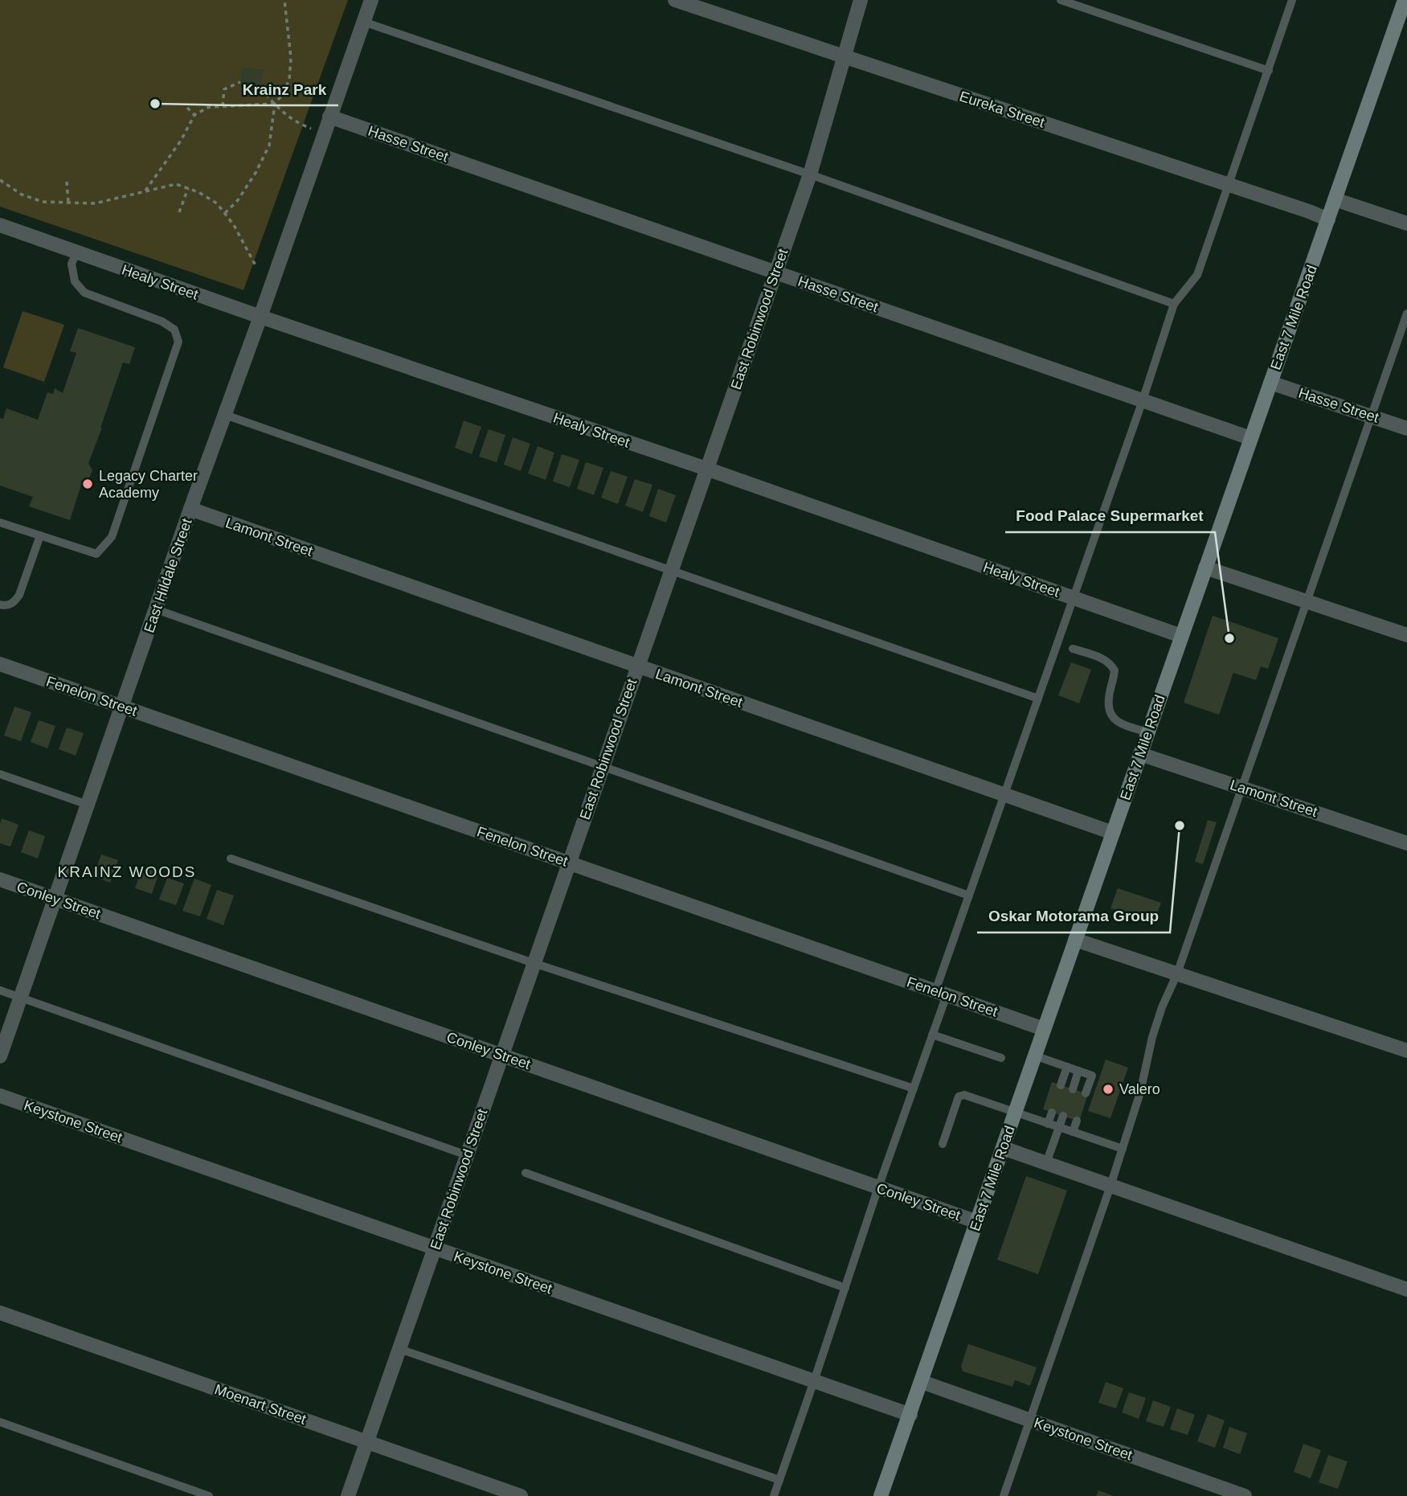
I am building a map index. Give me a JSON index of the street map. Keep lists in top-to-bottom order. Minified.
{"streets":{"street":["Eureka Street","Hasse Street","Healy Street","East 7 Mile Road","East Robinwood Street","Lamont Street","East Hildale Street","Fenelon Street","Conley Street","Keystone Street","Moenart Street"]},"crossings":[["Eureka Street","East 7 Mile Road"],["Eureka Street","East Robinwood Street"],["Hasse Street","East 7 Mile Road"],["Hasse Street","East Robinwood Street"],["Hasse Street","East Hildale Street"],["Healy Street","East 7 Mile Road"],["Healy Street","East Robinwood Street"],["Healy Street","East Hildale Street"],["East 7 Mile Road","Lamont Street"],["East 7 Mile Road","Fenelon Street"],["East 7 Mile Road","Conley Street"],["East 7 Mile Road","Keystone Street"],["East Robinwood Street","Lamont Street"],["East Robinwood Street","Fenelon Street"],["East Robinwood Street","Conley Street"],["East Robinwood Street","Keystone Street"],["East Robinwood Street","Moenart Street"],["Lamont Street","East Hildale Street"],["East Hildale Street","Fenelon Street"],["East Hildale Street","Conley Street"]],"districts":["KRAINZ WOODS"],"places":["Krainz Park","Legacy Charter Academy","Food Palace Supermarket","Oskar Motorama Group","Valero"]}
